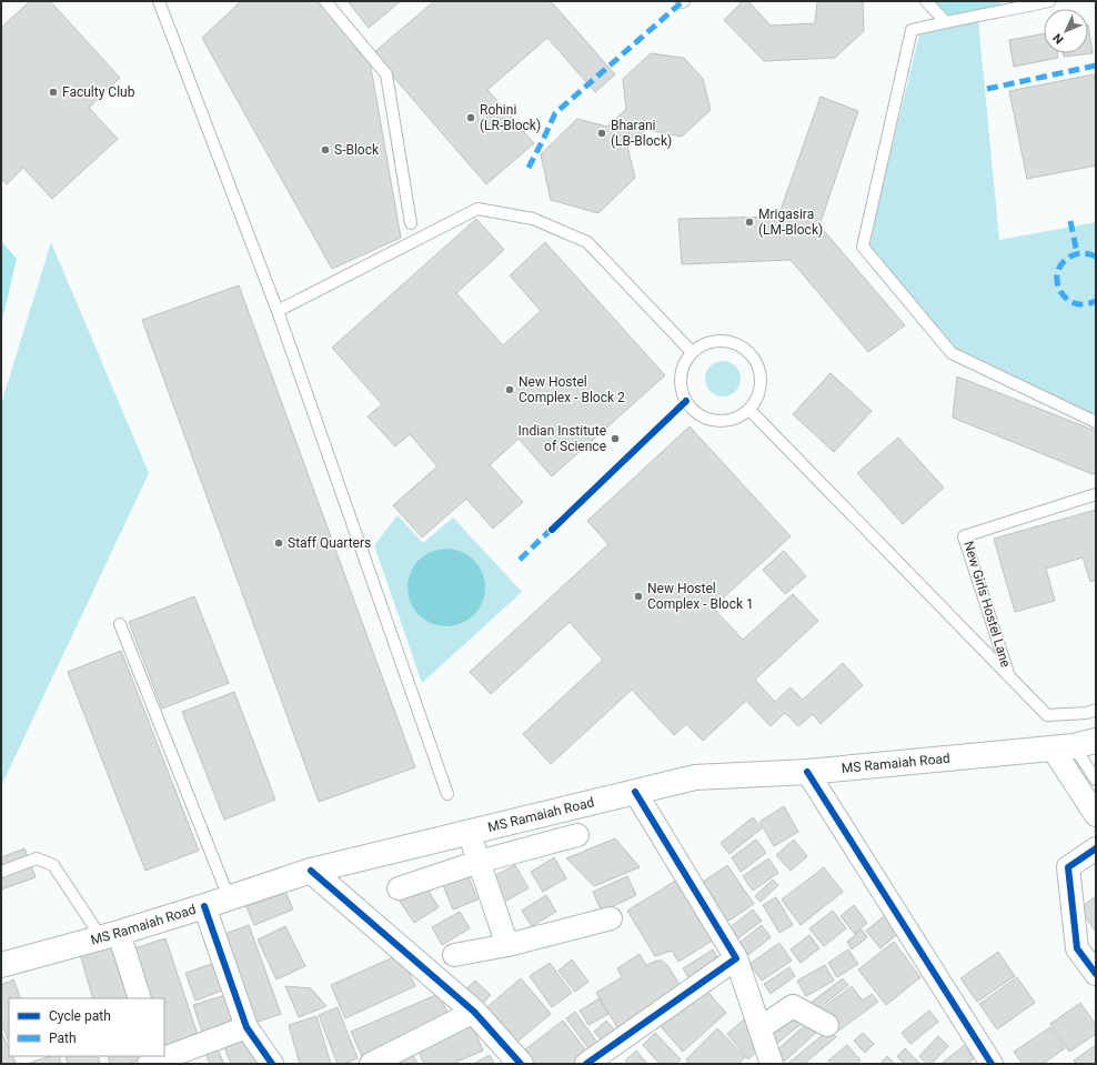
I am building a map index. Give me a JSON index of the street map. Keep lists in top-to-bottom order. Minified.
{"streets":{"main road":["MS Ramaiah Road"],"lane":["New Girls Hostel Lane"]},"places":["Faculty Club","Rohini (LR-Block)","Bharani (LB-Block)","S-Block","Mrigasira (LM-Block)","New Hostel Complex - Block 2","Indian Institute of Science","Staff Quarters","New Hostel Complex - Block 1"],"legend":["Cycle path","Path"],"north":"bottom left"}
